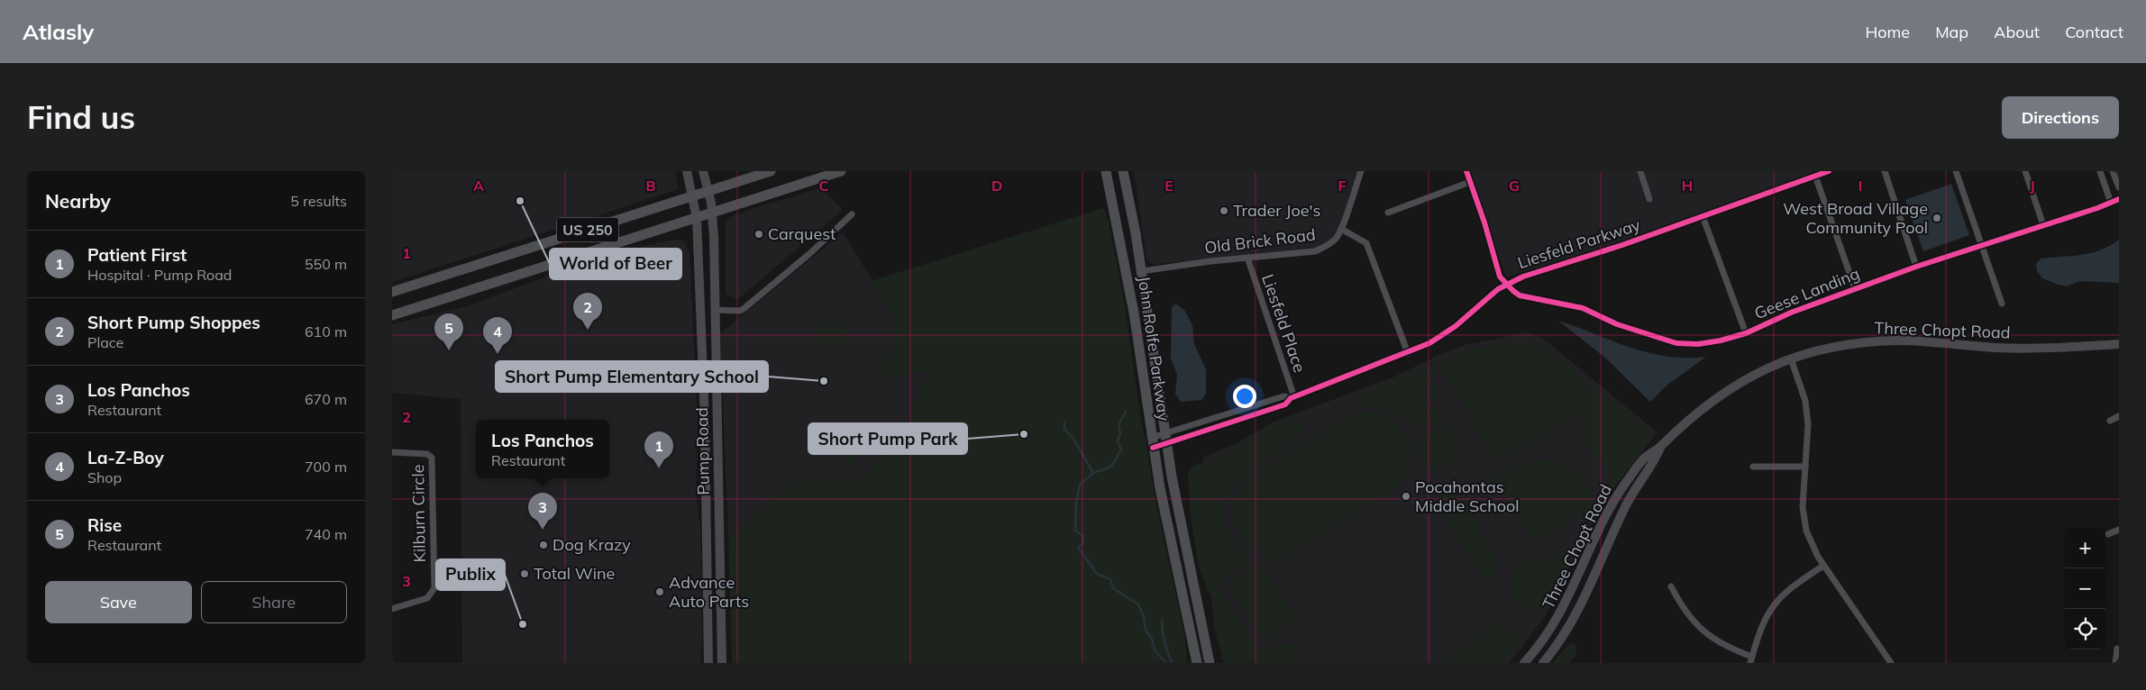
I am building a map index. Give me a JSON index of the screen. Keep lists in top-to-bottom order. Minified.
{"streets":{"main road":["US 250","Three Chopt Road","John Rolfe Parkway","Pump Road"],"street":["Old Brick Road","Liesfeld Parkway","Geese Landing","Liesfeld Place","Kilburn Circle"]},"crossings":[["US 250","Pump Road"],["Old Brick Road","Liesfeld Place"],["Old Brick Road","John Rolfe Parkway"],["Liesfeld Parkway","Geese Landing"],["Liesfeld Parkway","Liesfeld Place"],["Liesfeld Parkway","John Rolfe Parkway"]],"places":["World of Beer","Trader Joe's","West Broad Village Community Pool","Carquest","Short Pump Elementary School","Short Pump Park","Pocahontas Middle School","Dog Krazy","Total Wine","Advance Auto Parts","Publix"],"page":{"header":"Atlasly","nav":["Home","Map","About","Contact"],"buttons":["Directions",["Save","Share"]],"title":"Find us","heading":["Nearby","5 results"],"list":[{"mark":"1","name":"Patient First","note":"Hospital · Pump Road","value":"550 m"},{"mark":"2","name":"Short Pump Shoppes","note":"Place","value":"610 m"},{"mark":"3","name":"Los Panchos","note":"Restaurant","value":"670 m"},{"mark":"4","name":"La-Z-Boy","note":"Shop","value":"700 m"},{"mark":"5","name":"Rise","note":"Restaurant","value":"740 m"}],"pins":["2","5","4","1","3"],"popup":["Los Panchos","Restaurant"],"map_buttons":["+","−"]},"grid":{"columns":["A","B","C","D","E","F","G","H","I","J"],"rows":["1","2","3"]}}
